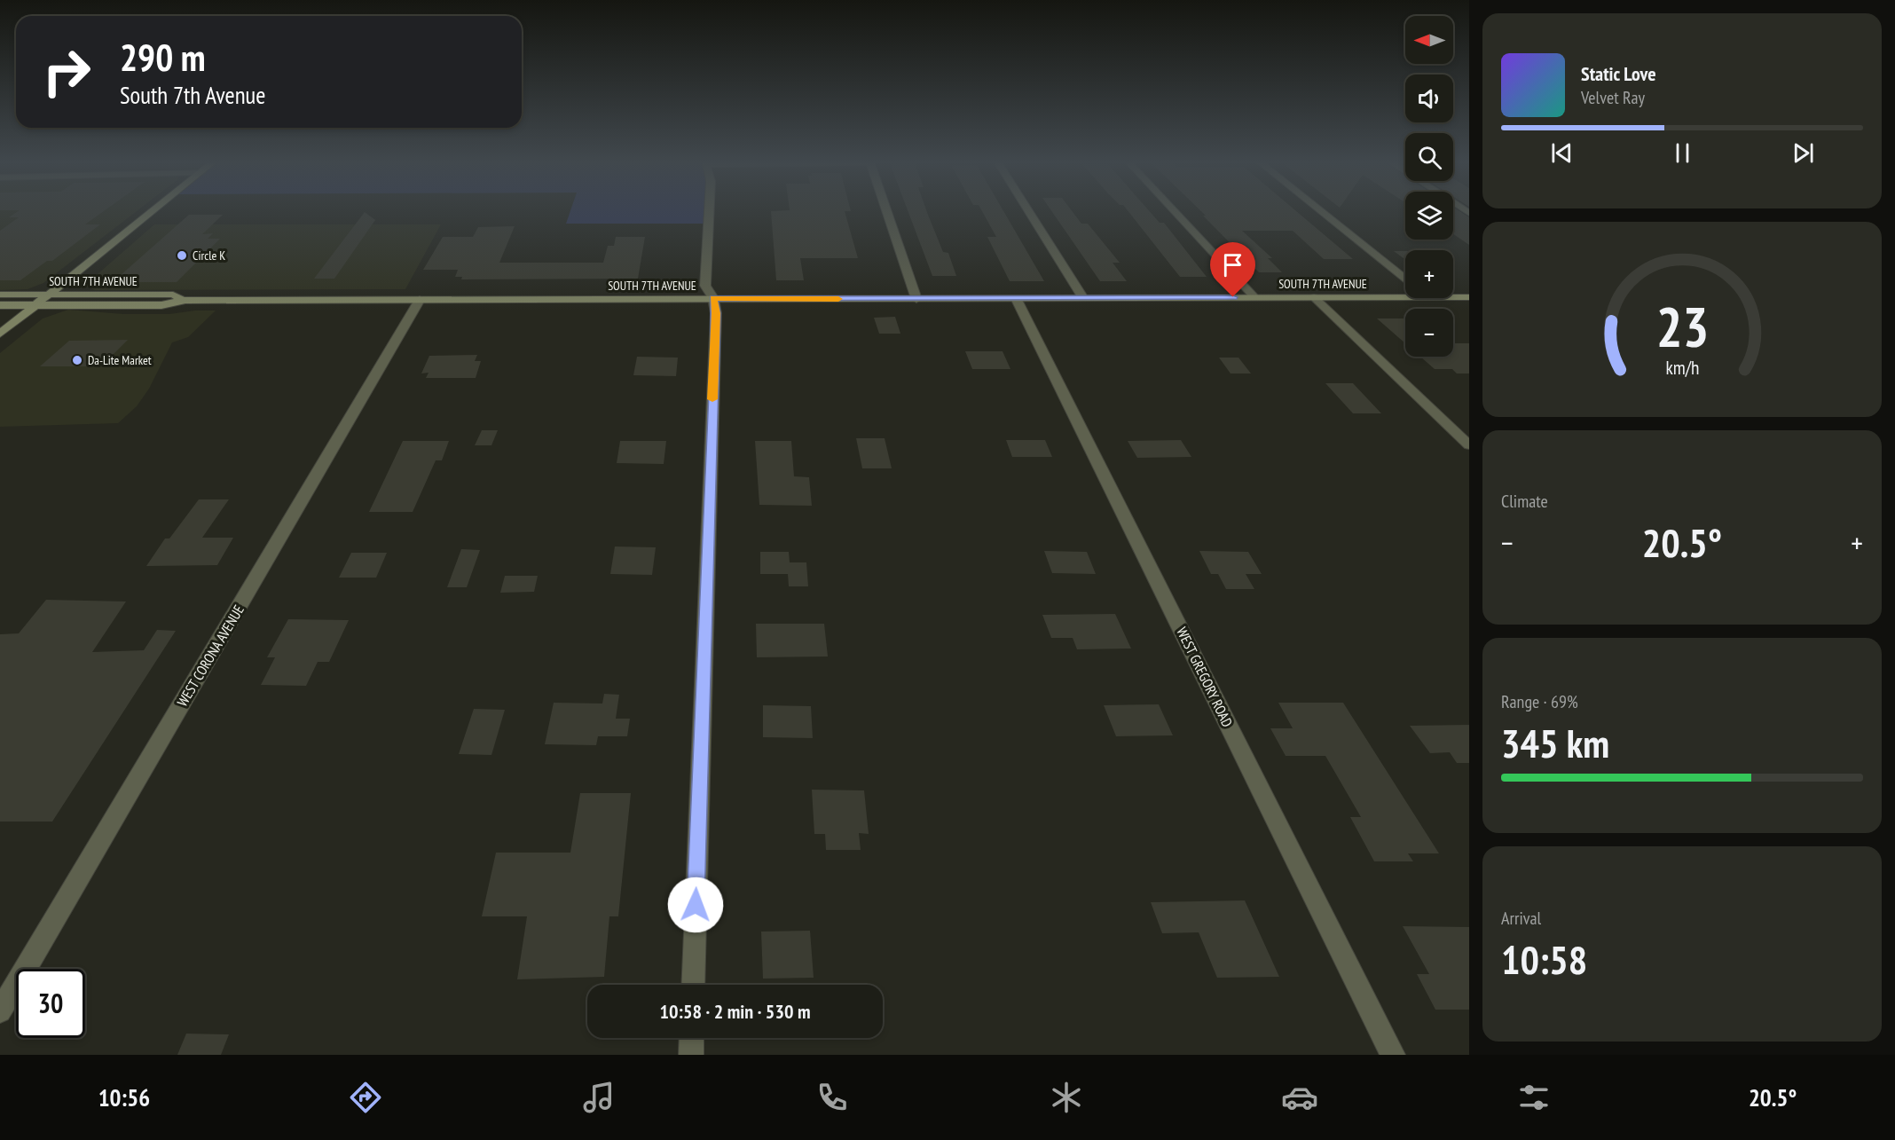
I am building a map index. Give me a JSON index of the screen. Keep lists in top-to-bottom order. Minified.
{"streets":{"main road":["SOUTH 7TH AVENUE"],"street":["WEST CORONA AVENUE","WEST GREGORY ROAD"]},"crossings":[["SOUTH 7TH AVENUE","WEST CORONA AVENUE"],["SOUTH 7TH AVENUE","WEST GREGORY ROAD"]],"places":["Circle K","Da-Lite Market"],"north":"left","page":{"map_buttons":["+","−"],"turn":["290 m","South 7th Avenue"],"song":["Static Love","Velvet Ray"],"tile":["Climate",["Range · 69%","345 km"],["Arrival","10:58"]],"heat":["−","20.5°","+"],"limit":"30","trip":"10:58 · 2 min · 530 m","tabs":["10:56","20.5°"],"gauge":["23","km/h"]}}
